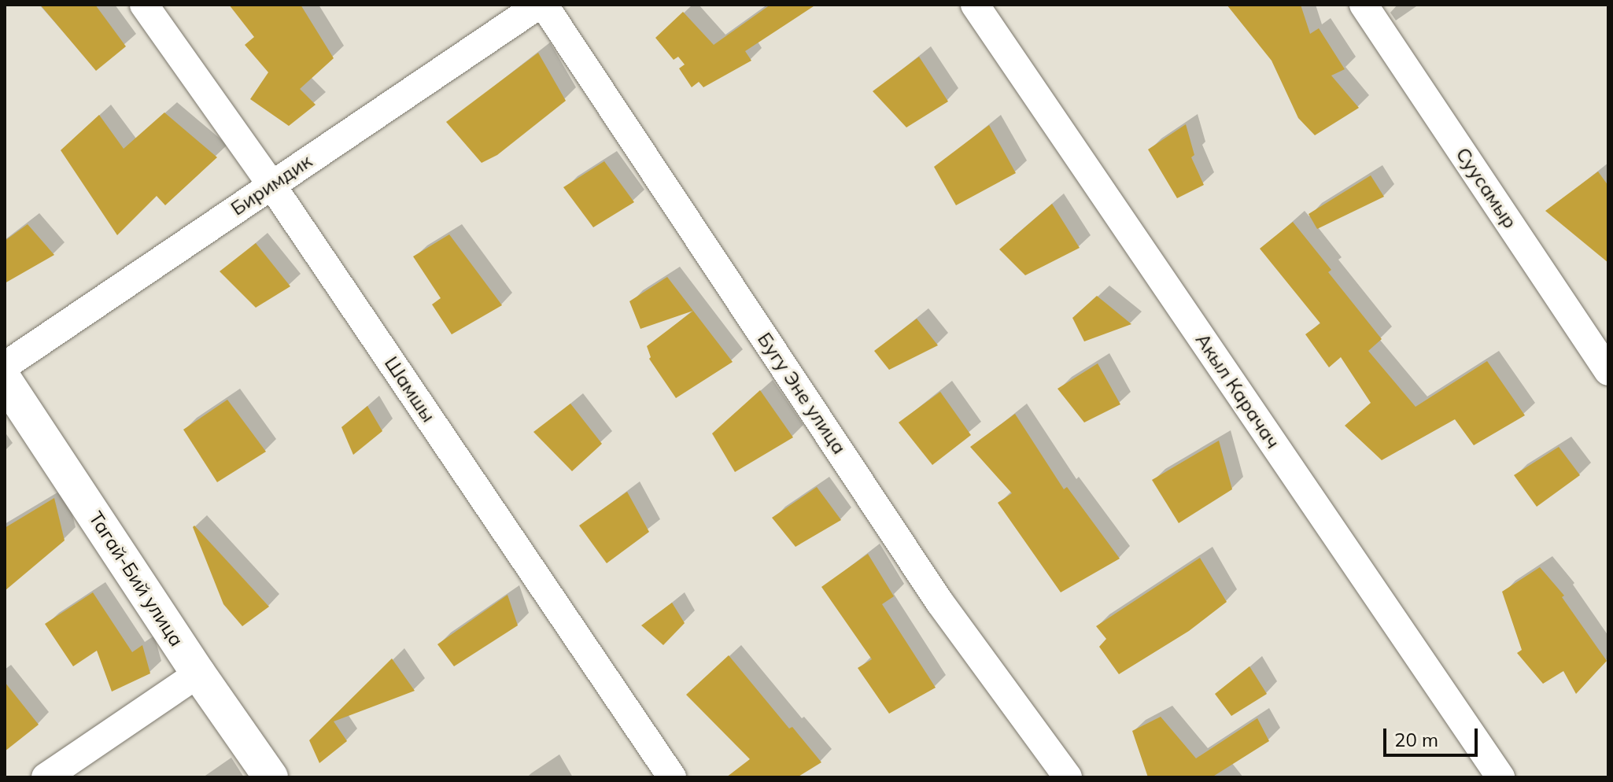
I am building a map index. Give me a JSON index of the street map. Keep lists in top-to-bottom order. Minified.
{"streets":{"street":["Биримдик","Суусамыр","Шамшы","Акыл Карачач","Бугу Эне улица","Тагай-Бий улица"]},"crossings":[["Биримдик","Шамшы"],["Биримдик","Бугу Эне улица"]],"scale_bar":"20 m"}
